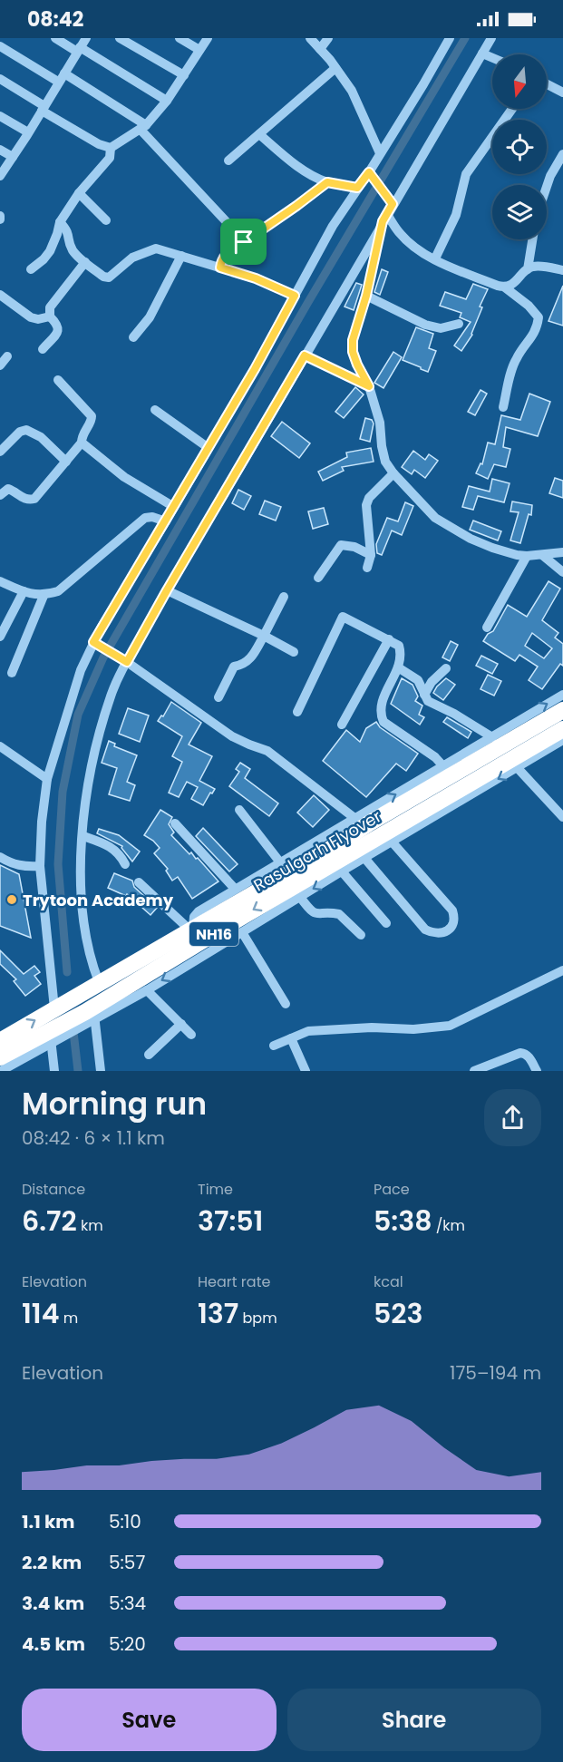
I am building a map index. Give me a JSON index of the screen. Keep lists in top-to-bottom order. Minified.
{"streets":{"highway":["Rasulgarh Flyover","NH16"]},"crossings":[["Rasulgarh Flyover","NH16"]],"places":["Trytoon Academy"],"north":"bottom","page":{"status":"08:42","heading":["Morning run","08:42 · 6 × 1.1 km"],"stats":[["Distance","6.72 km"],["Time","37:51"],["Pace","5:38 /km"],["Elevation","114 m"],["Heart rate","137 bpm"],["kcal","523"]],"chart":["Elevation","175–194 m"],"list":[{"name":"1.1 km","note":"5:10"},{"name":"2.2 km","note":"5:57"},{"name":"3.4 km","note":"5:34"},{"name":"4.5 km","note":"5:20"}],"buttons":["Save","Share"]}}
